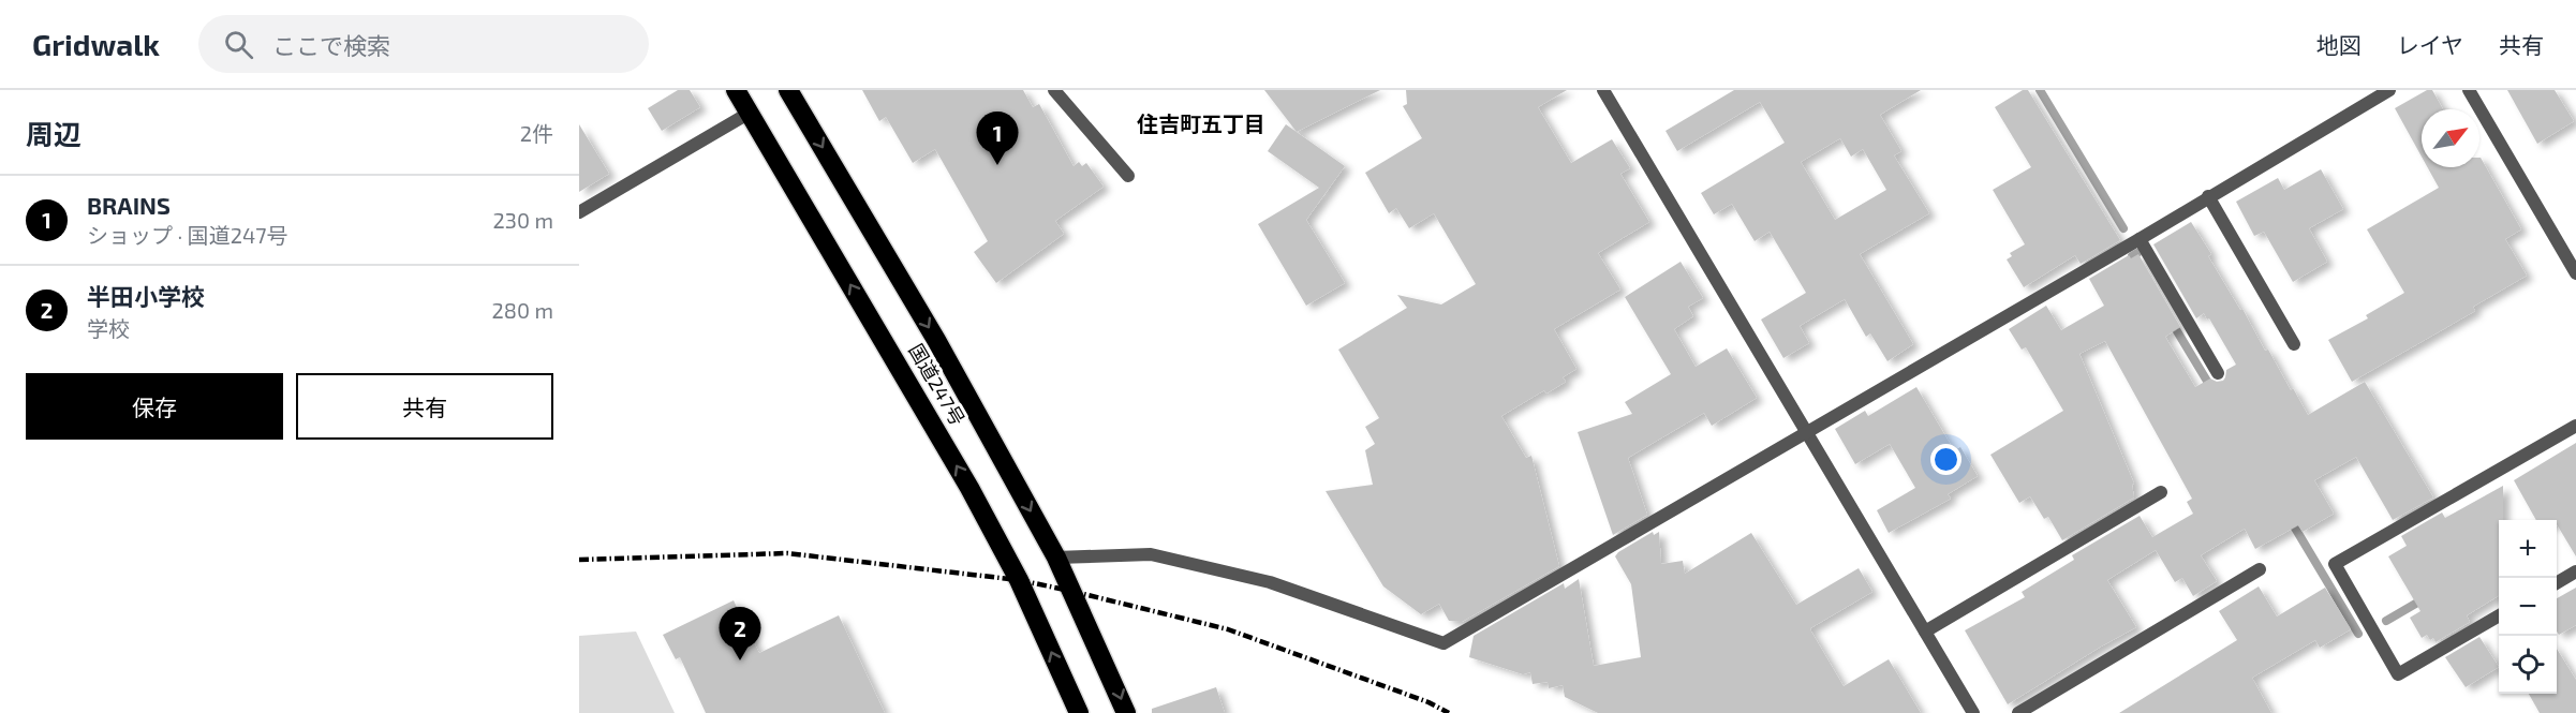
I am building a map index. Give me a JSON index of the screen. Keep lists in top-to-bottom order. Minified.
{"streets":{"highway":["国道247号"]},"districts":["住吉町五丁目"],"north":"top right","page":{"header":"Gridwalk","search":"ここで検索","nav":["地図","レイヤ","共有"],"heading":["周辺","2件"],"pins":["1","2"],"list":[{"mark":"1","name":"BRAINS","note":"ショップ · 国道247号","value":"230 m"},{"mark":"2","name":"半田小学校","note":"学校","value":"280 m"}],"buttons":["保存","共有"],"map_buttons":["+","−"]}}
